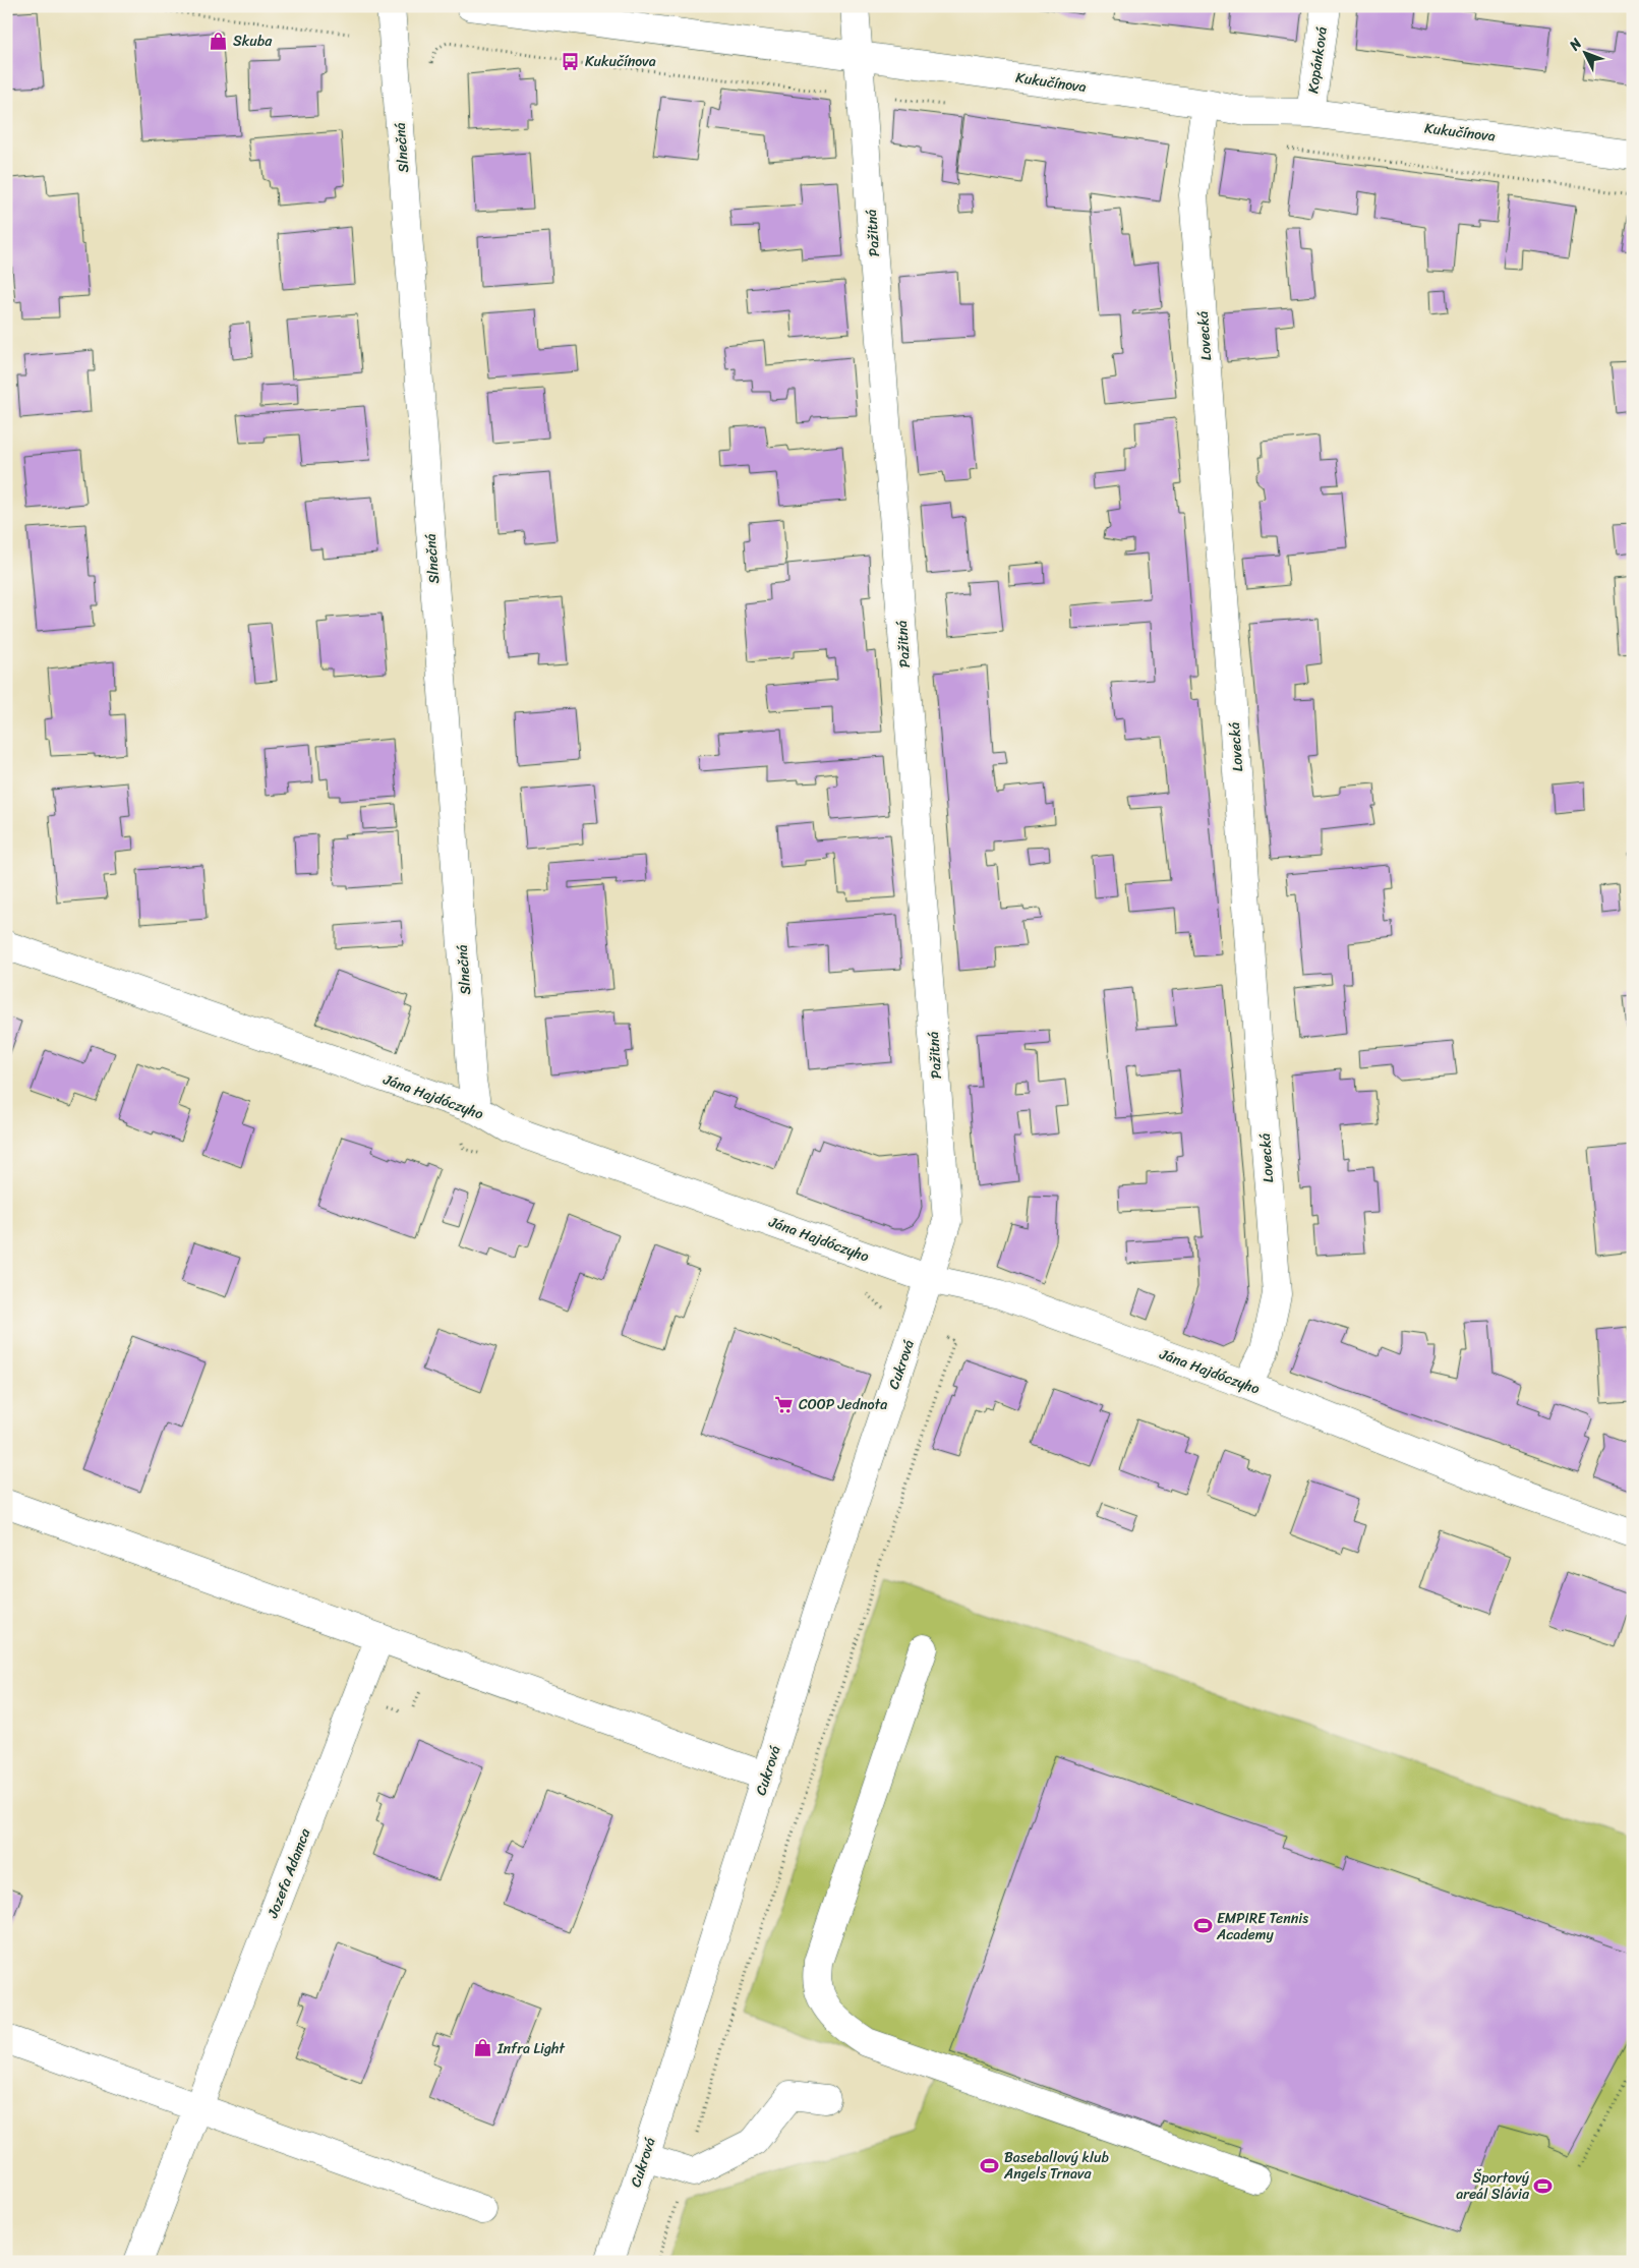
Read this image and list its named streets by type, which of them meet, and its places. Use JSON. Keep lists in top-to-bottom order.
{
  "streets": {
    "street": [
      "Kopánková",
      "Kukučínova",
      "Slnečná",
      "Pažitná",
      "Lovecká",
      "Jána Hajdóczyho",
      "Cukrová",
      "Jozefa Adamca"
    ]
  },
  "crossings": [
    ["Kopánková", "Kukučínova"],
    ["Kukučínova", "Pažitná"],
    ["Kukučínova", "Lovecká"],
    ["Slnečná", "Jána Hajdóczyho"],
    ["Pažitná", "Jána Hajdóczyho"],
    ["Pažitná", "Cukrová"],
    ["Lovecká", "Jána Hajdóczyho"],
    ["Jána Hajdóczyho", "Cukrová"]
  ],
  "places": {
    "shop": ["Skuba", "Infra Light"],
    "bus stop": ["Kukučínova"],
    "supermarket": ["COOP Jednota"],
    "sports": ["EMPIRE Tennis Academy", "Baseballový klub Angels Trnava", "Športový areál Slávia"]
  },
  "north": "top left"
}
